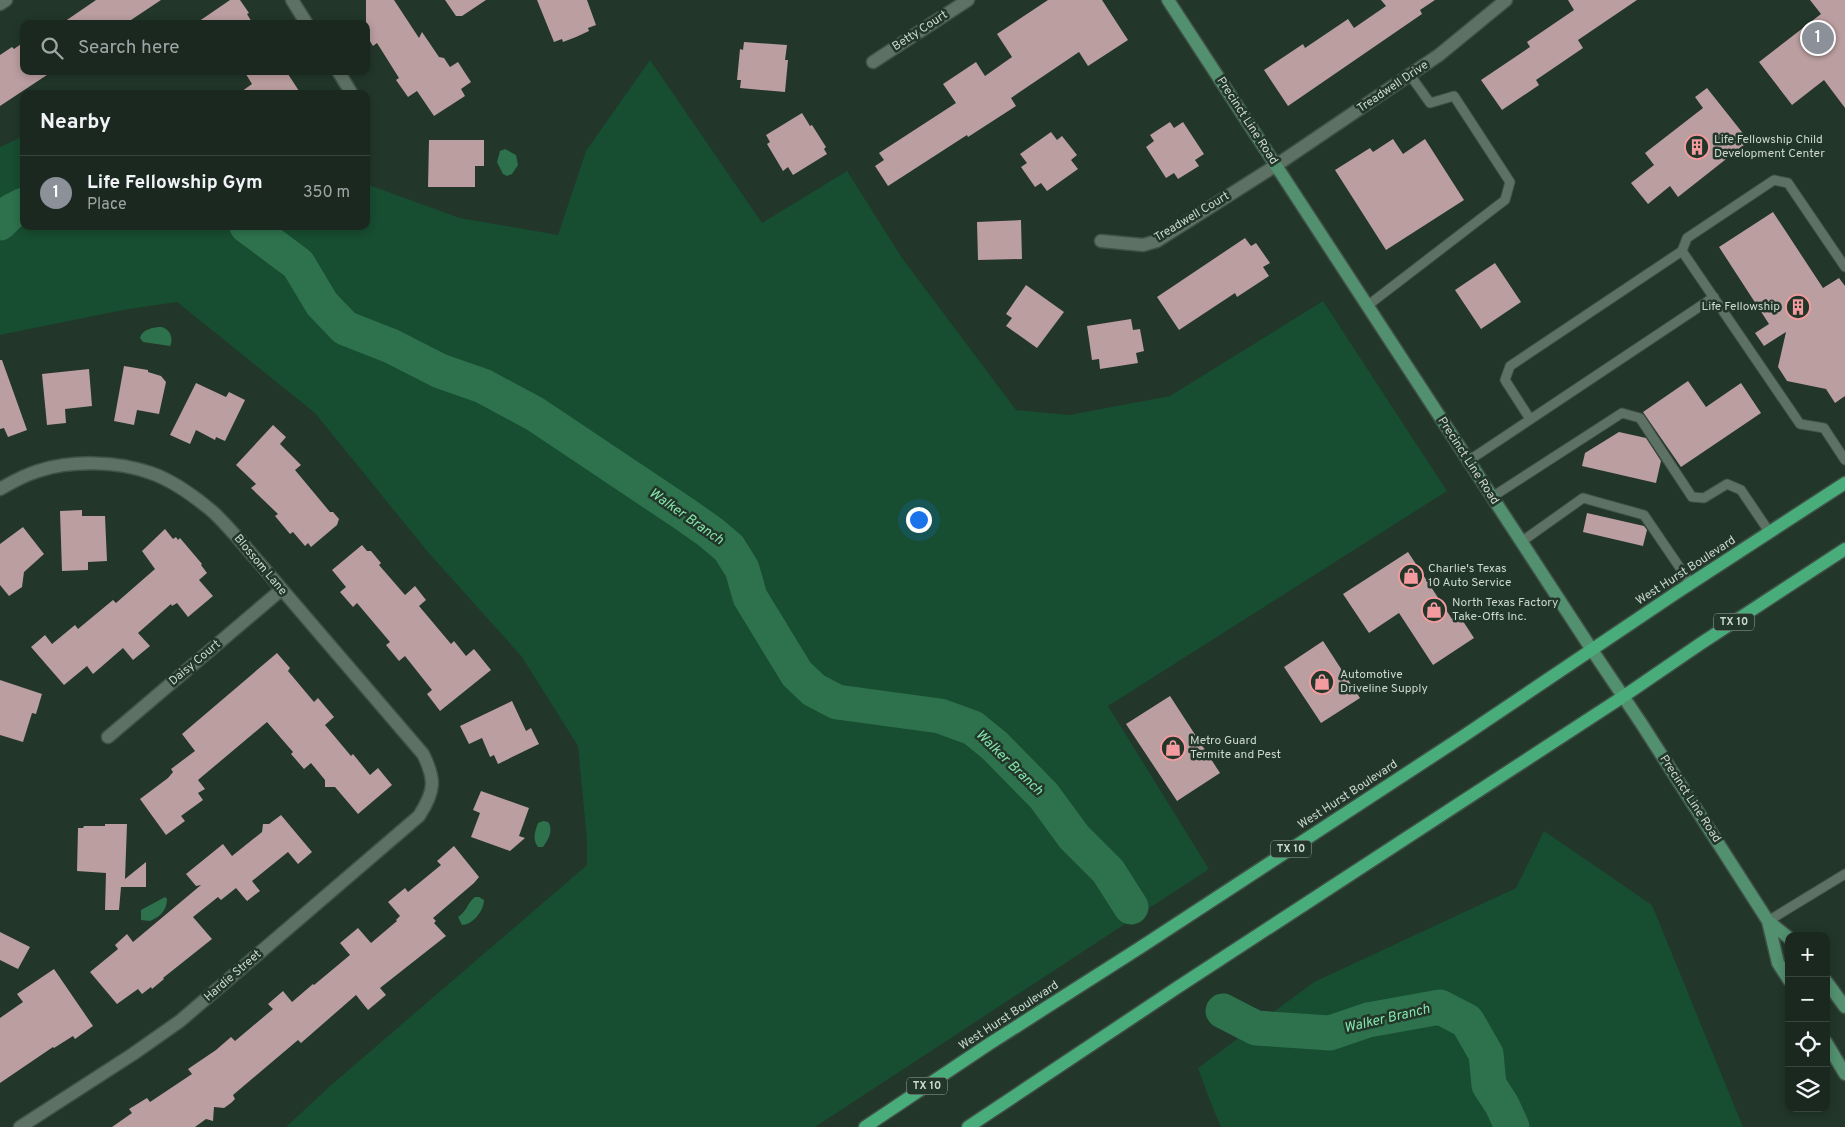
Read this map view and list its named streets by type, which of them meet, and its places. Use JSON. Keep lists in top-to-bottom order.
{
  "streets": {
    "main road": ["Precinct Line Road", "West Hurst Boulevard", "TX 10"],
    "street": [
      "Betty Court",
      "Treadwell Drive",
      "Treadwell Court",
      "Blossom Lane",
      "Daisy Court",
      "Hardie Street"
    ]
  },
  "crossings": [
    ["Treadwell Drive", "Precinct Line Road"],
    ["Treadwell Drive", "Treadwell Court"],
    ["Precinct Line Road", "Treadwell Court"],
    ["Precinct Line Road", "West Hurst Boulevard"],
    ["Precinct Line Road", "TX 10"],
    ["Blossom Lane", "Daisy Court"],
    ["Blossom Lane", "Hardie Street"]
  ],
  "water": ["Walker Branch"],
  "places": {
    "building": ["Life Fellowship Child Development Center", "Life Fellowship"],
    "shop": [
      "Charlie's Texas 10 Auto Service",
      "North Texas Factory Take-Offs Inc.",
      "Automotive Driveline Supply",
      "Metro Guard Termite and Pest"
    ]
  },
  "page": {
    "pins": "1",
    "search": "Search here",
    "heading": "Nearby",
    "list": [
      {
        "mark": "1",
        "name": "Life Fellowship Gym",
        "note": "Place",
        "value": "350 m"
      }
    ],
    "map_buttons": ["+", "−"]
  }
}
